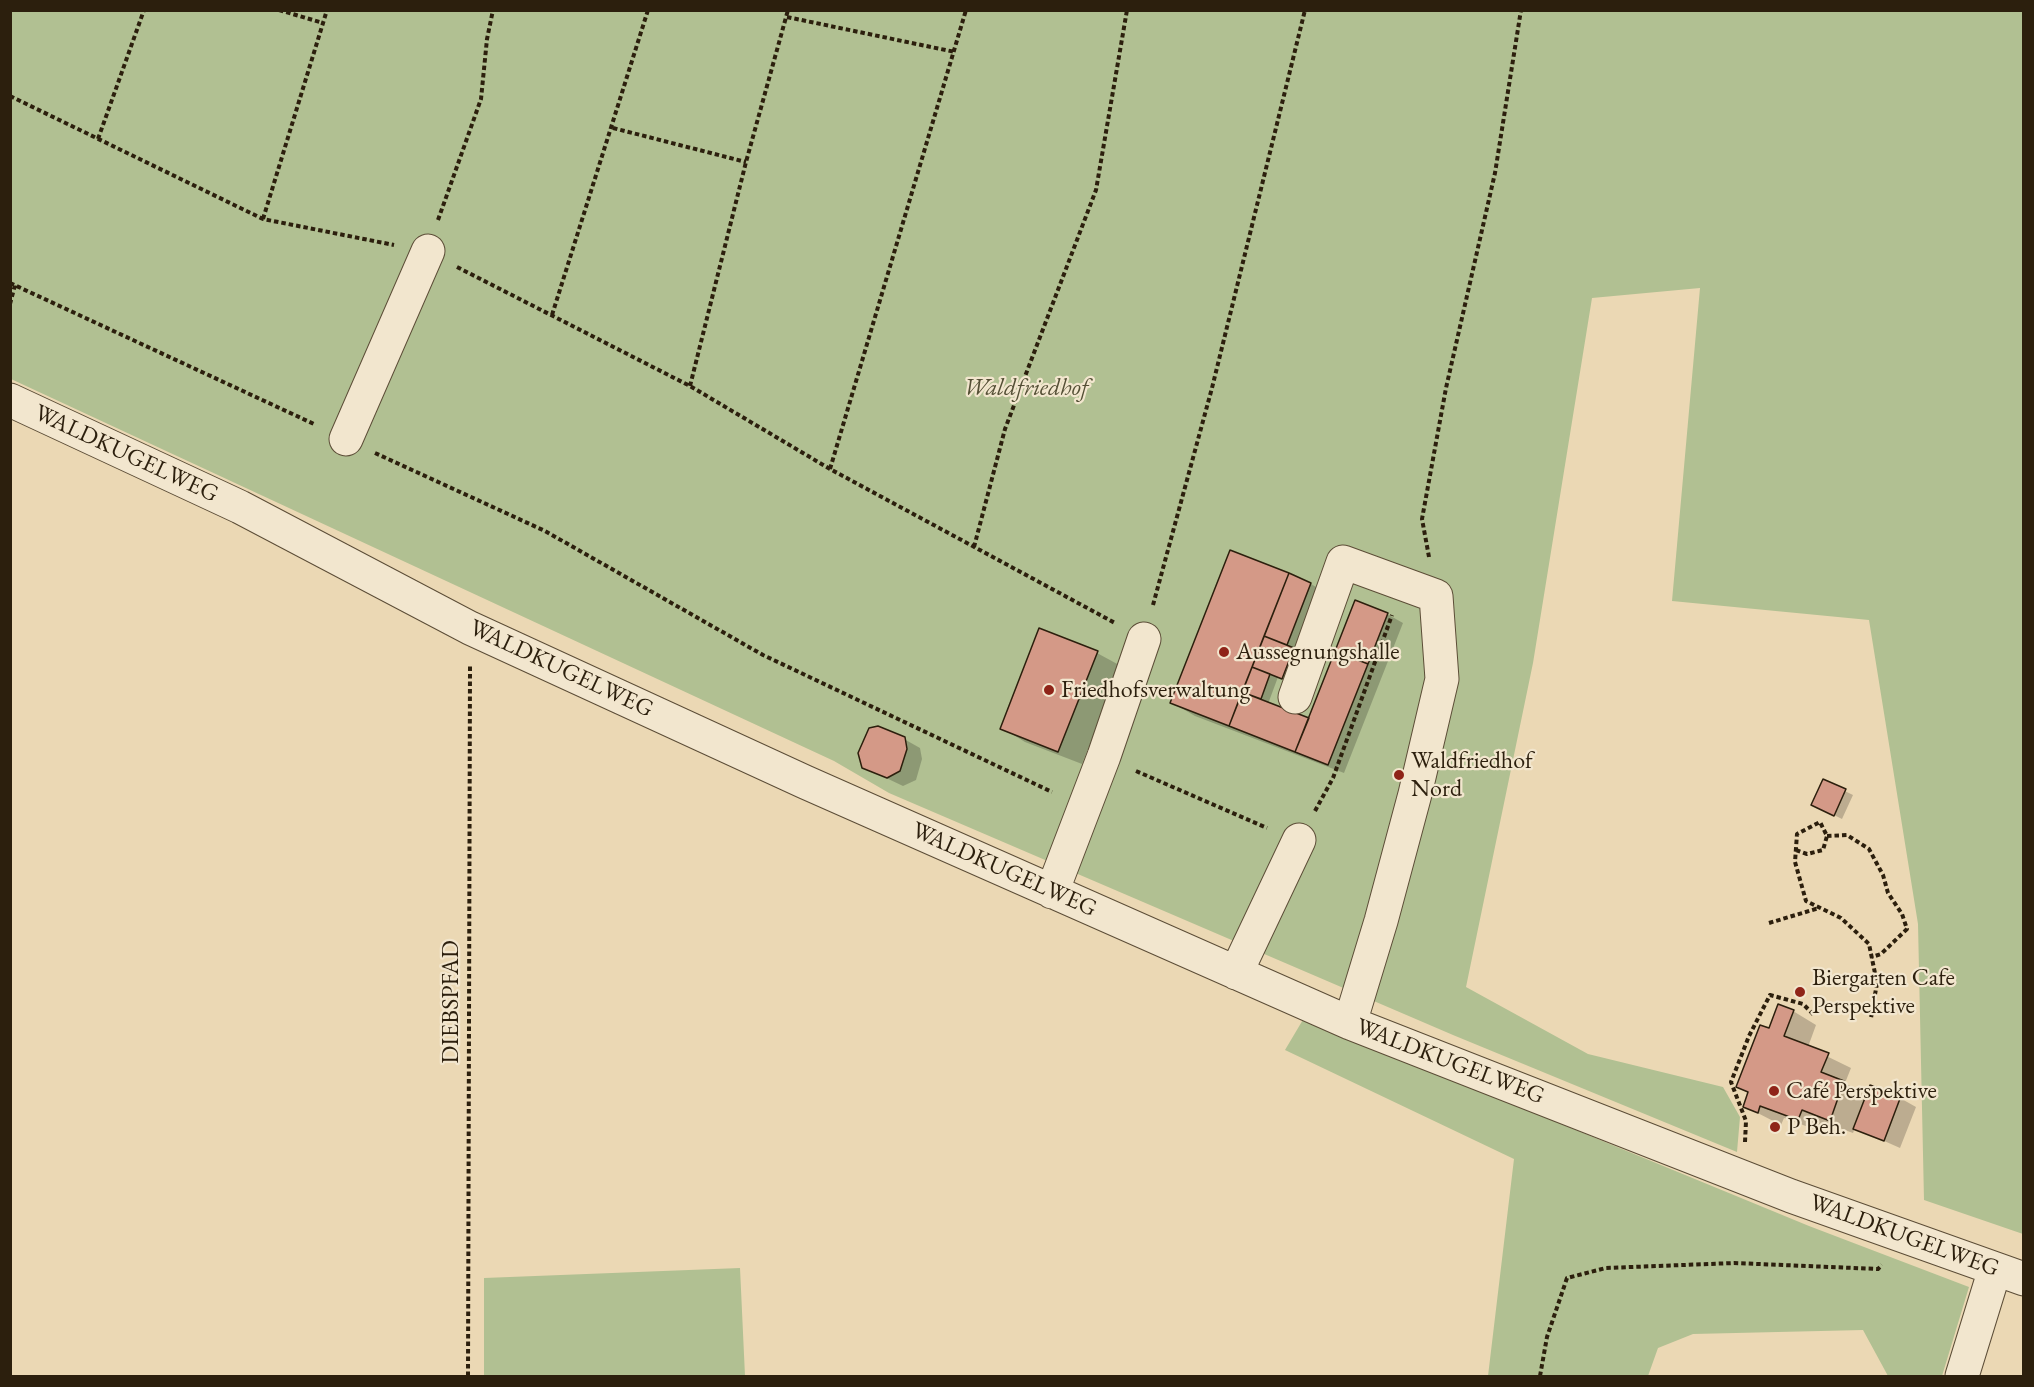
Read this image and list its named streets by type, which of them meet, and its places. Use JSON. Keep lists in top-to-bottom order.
{
  "streets": {
    "street": ["WALDKUGELWEG"],
    "path": ["DIEBSPFAD"]
  },
  "crossings": [
    ["WALDKUGELWEG", "DIEBSPFAD"]
  ],
  "parks": ["Waldfriedhof"],
  "places": [
    "Aussegnungshalle",
    "Friedhofsverwaltung",
    "Waldfriedhof Nord",
    "Biergarten Cafe Perspektive",
    "Café Perspektive",
    "P Beh."
  ]
}
